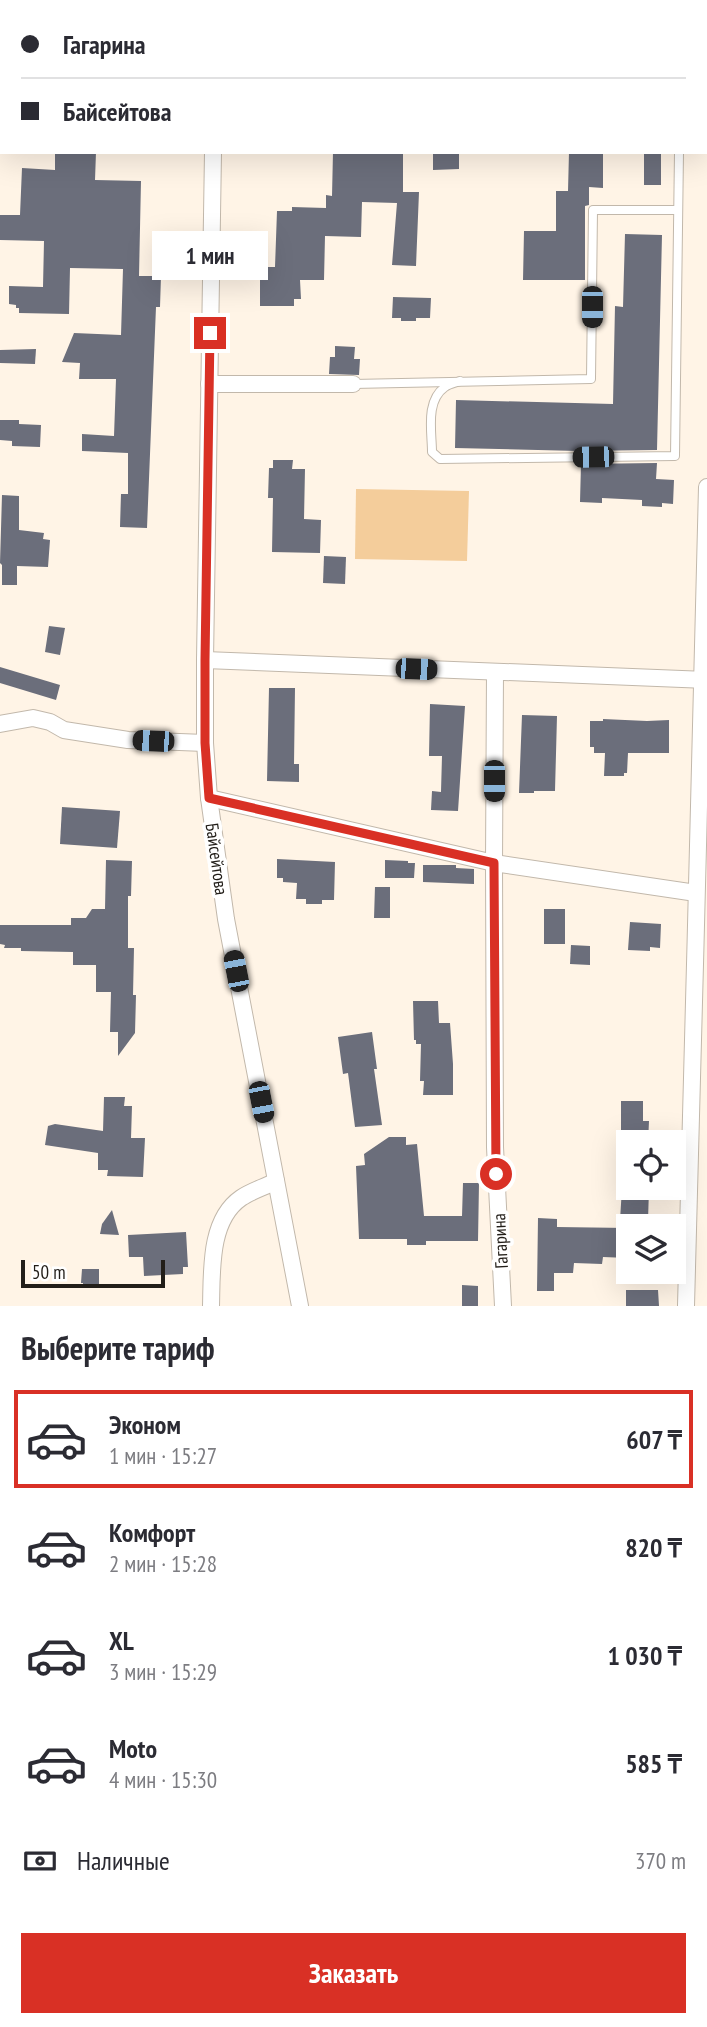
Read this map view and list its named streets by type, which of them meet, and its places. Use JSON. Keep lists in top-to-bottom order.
{
  "streets": {
    "street": ["Байсейтова", "Гагарина"]
  },
  "scale_bar": "50 m",
  "page": {
    "banner": ["Гагарина", "Байсейтова"],
    "bubble": "1 мин",
    "scale": "50 m",
    "heading": "Выберите тариф",
    "list": [
      {
        "name": "Эконом",
        "note": "1 мин · 15:27",
        "value": "607 ₸"
      },
      {
        "name": "Комфорт",
        "note": "2 мин · 15:28",
        "value": "820 ₸"
      },
      {
        "name": "XL",
        "note": "3 мин · 15:29",
        "value": "1 030 ₸"
      },
      {
        "name": "Moto",
        "note": "4 мин · 15:30",
        "value": "585 ₸"
      }
    ],
    "pay": ["Наличные", "370 m"],
    "buttons": "Заказать"
  }
}
